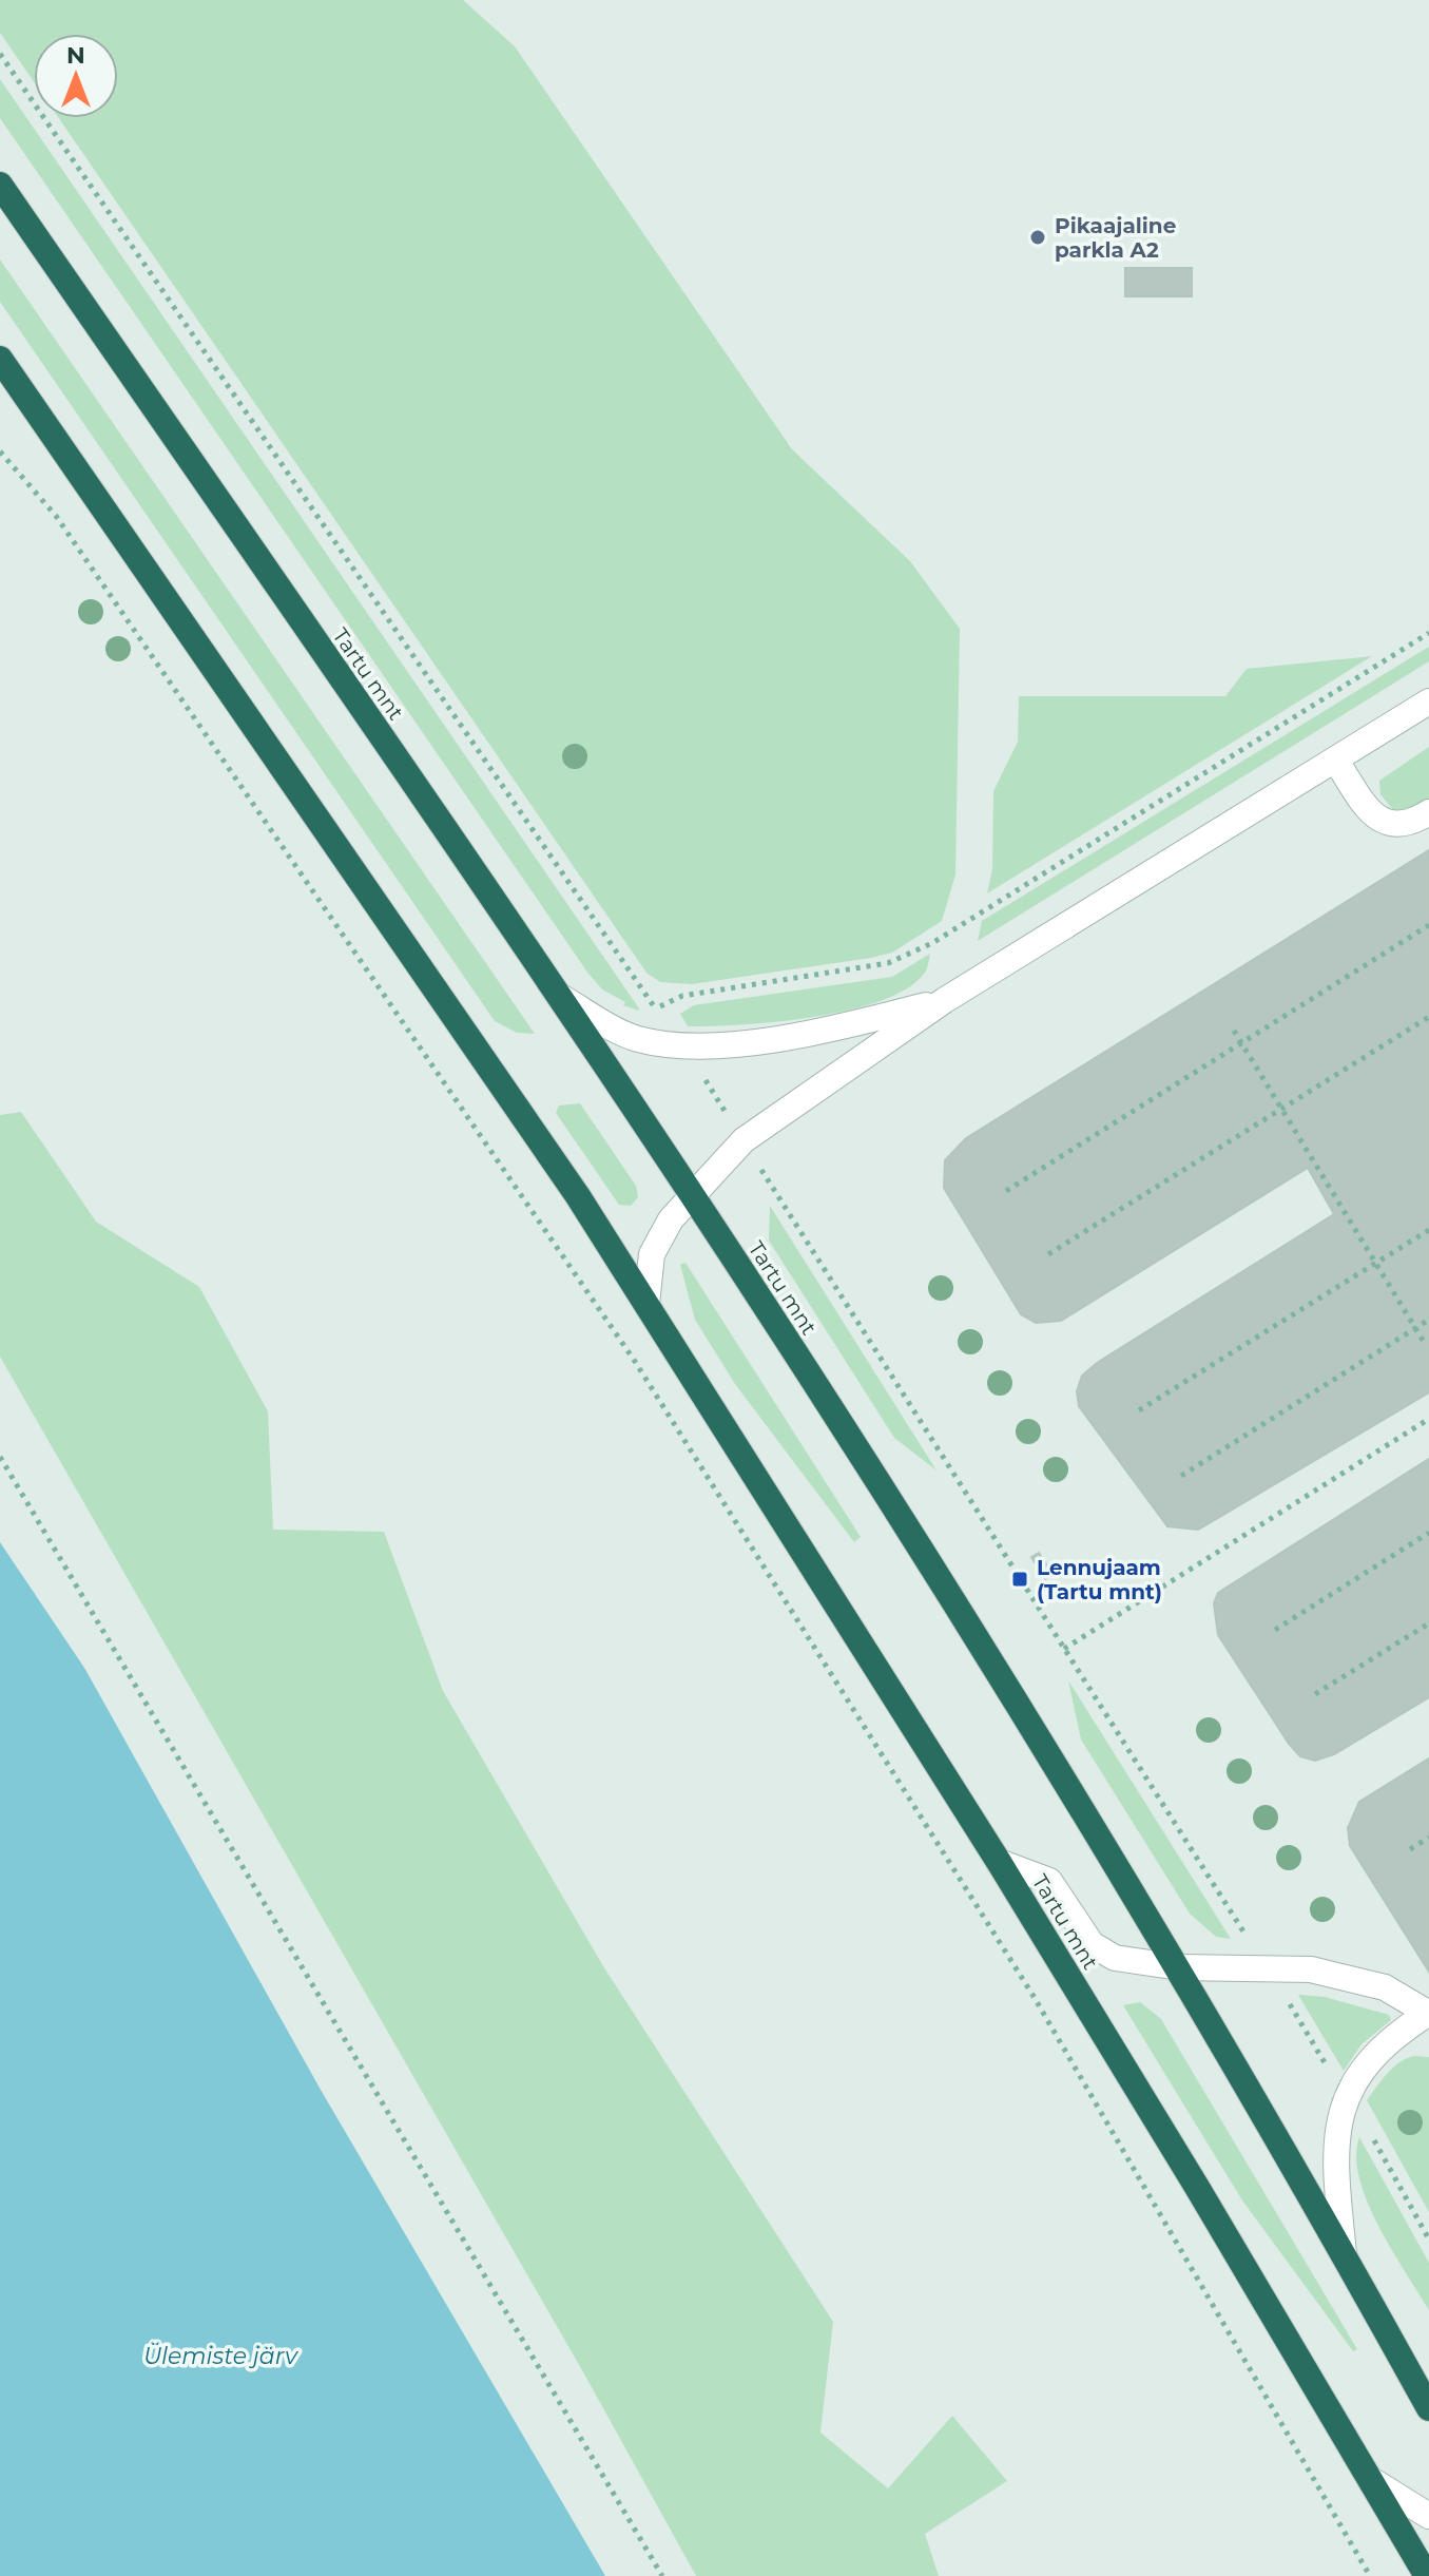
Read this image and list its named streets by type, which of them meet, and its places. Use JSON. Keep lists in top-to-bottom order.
{
  "streets": {
    "highway": ["Tartu mnt"]
  },
  "water": ["Ülemiste järv"],
  "places": {
    "other": ["Pikaajaline parkla A2"],
    "transit": ["Lennujaam (Tartu mnt)"]
  },
  "north": "top"
}
